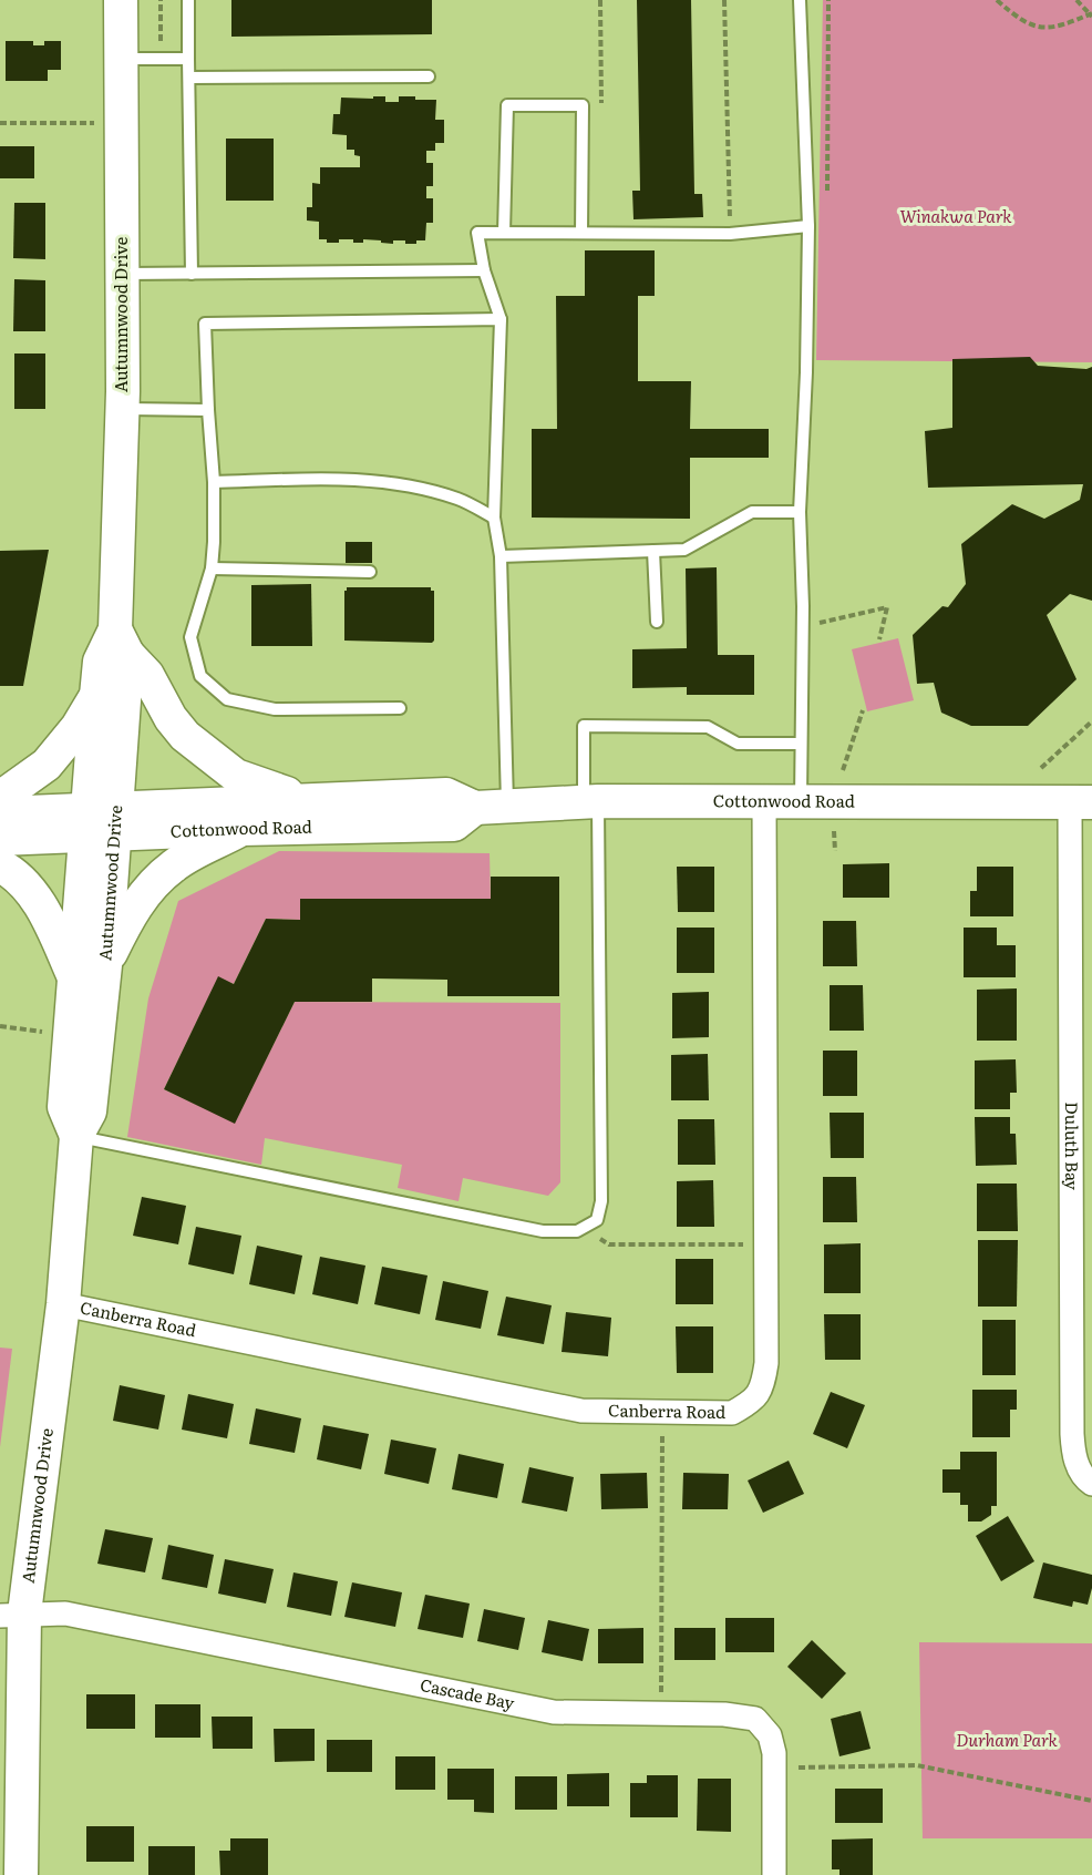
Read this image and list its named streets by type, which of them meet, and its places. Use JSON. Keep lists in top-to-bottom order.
{
  "streets": {
    "street": [
      "Autumnwood Drive",
      "Cottonwood Road",
      "Duluth Bay",
      "Canberra Road",
      "Cascade Bay"
    ]
  },
  "crossings": [
    ["Autumnwood Drive", "Cottonwood Road"],
    ["Autumnwood Drive", "Canberra Road"],
    ["Autumnwood Drive", "Cascade Bay"],
    ["Cottonwood Road", "Duluth Bay"],
    ["Cottonwood Road", "Canberra Road"]
  ],
  "parks": ["Winakwa Park", "Durham Park"]
}
